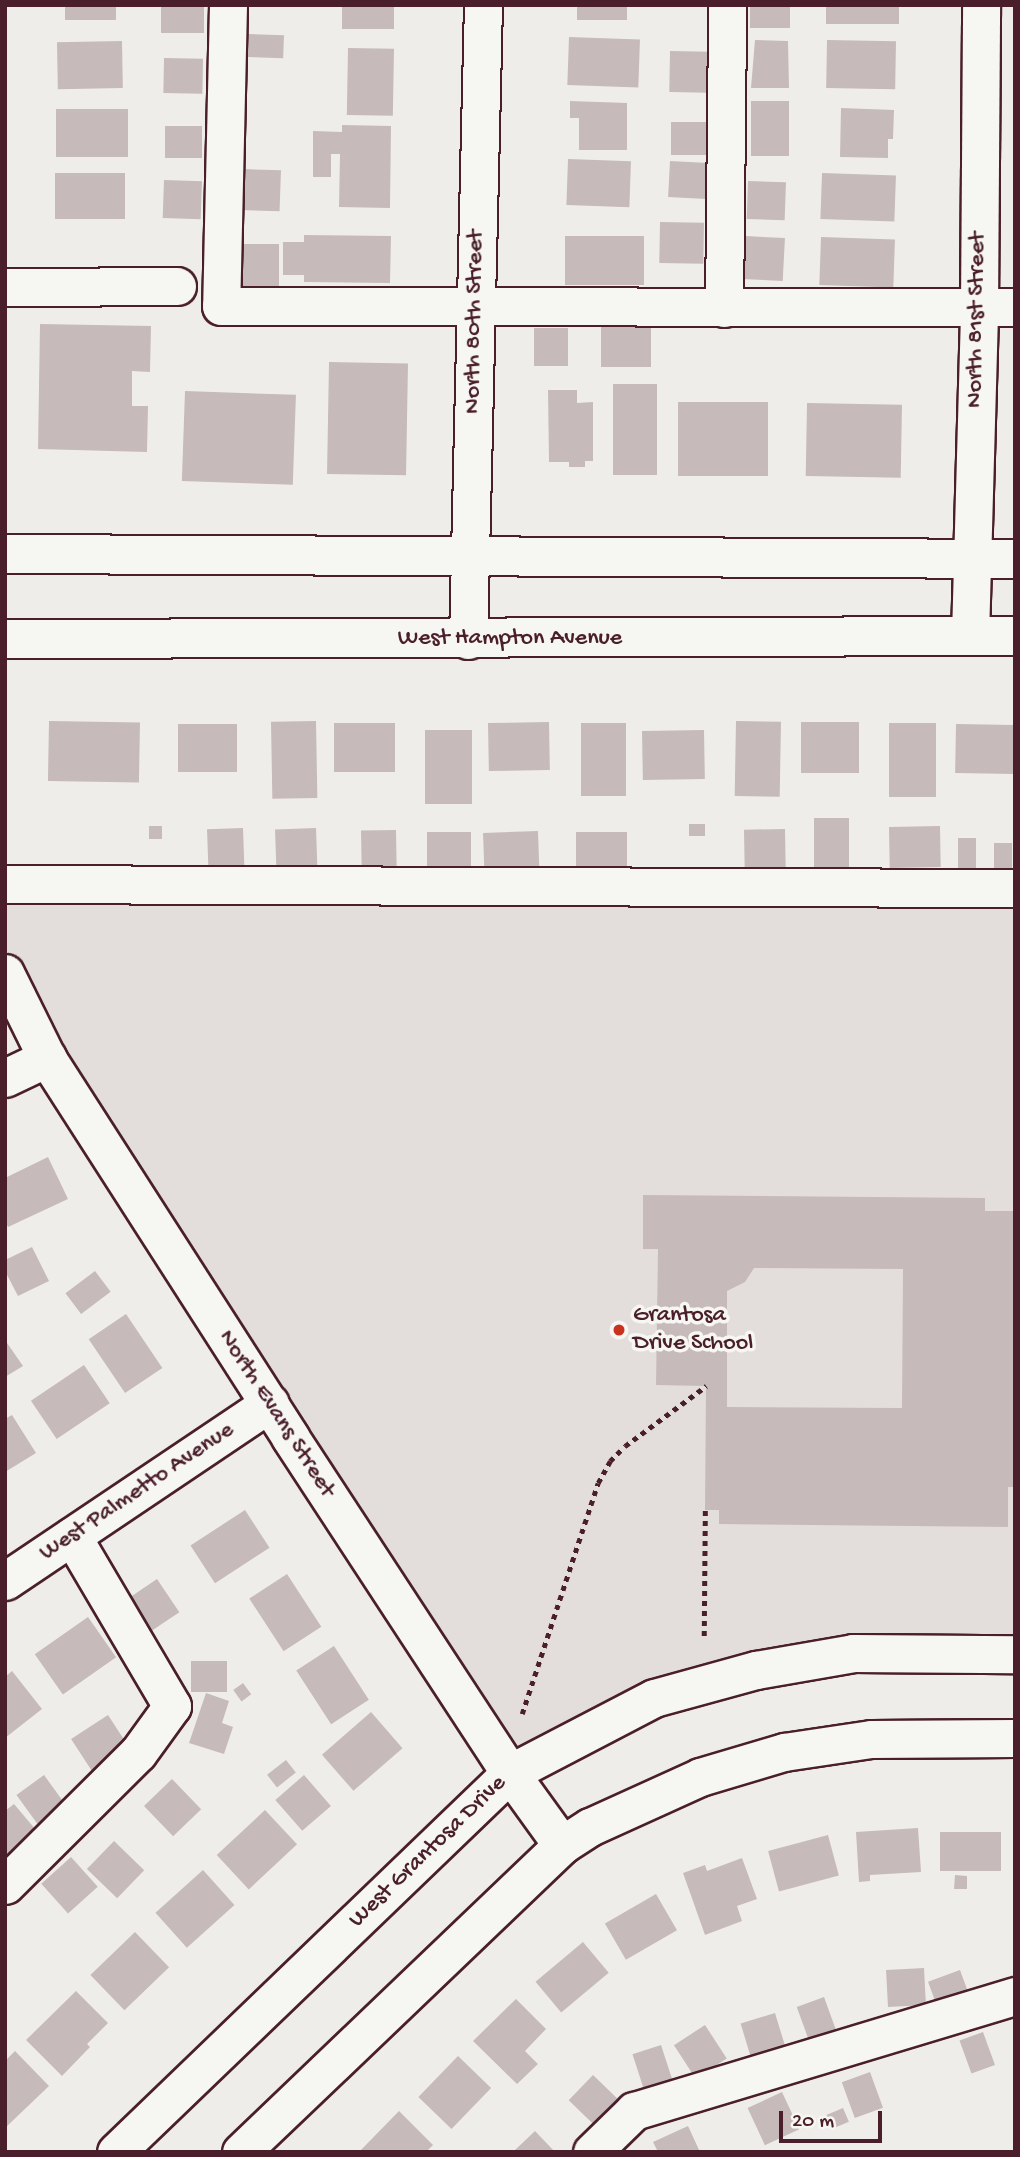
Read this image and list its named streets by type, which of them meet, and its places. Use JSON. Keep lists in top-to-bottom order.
{
  "streets": {
    "main road": ["West Hampton Avenue"],
    "street": [
      "North 81st Street",
      "North 80th Street",
      "North Evans Street",
      "West Palmetto Avenue",
      "West Grantosa Drive"
    ]
  },
  "crossings": [
    ["North 81st Street", "West Hampton Avenue"],
    ["North 80th Street", "West Hampton Avenue"],
    ["North Evans Street", "West Palmetto Avenue"],
    ["North Evans Street", "West Grantosa Drive"]
  ],
  "places": ["Grantosa Drive School"],
  "scale_bar": "20 m"
}
